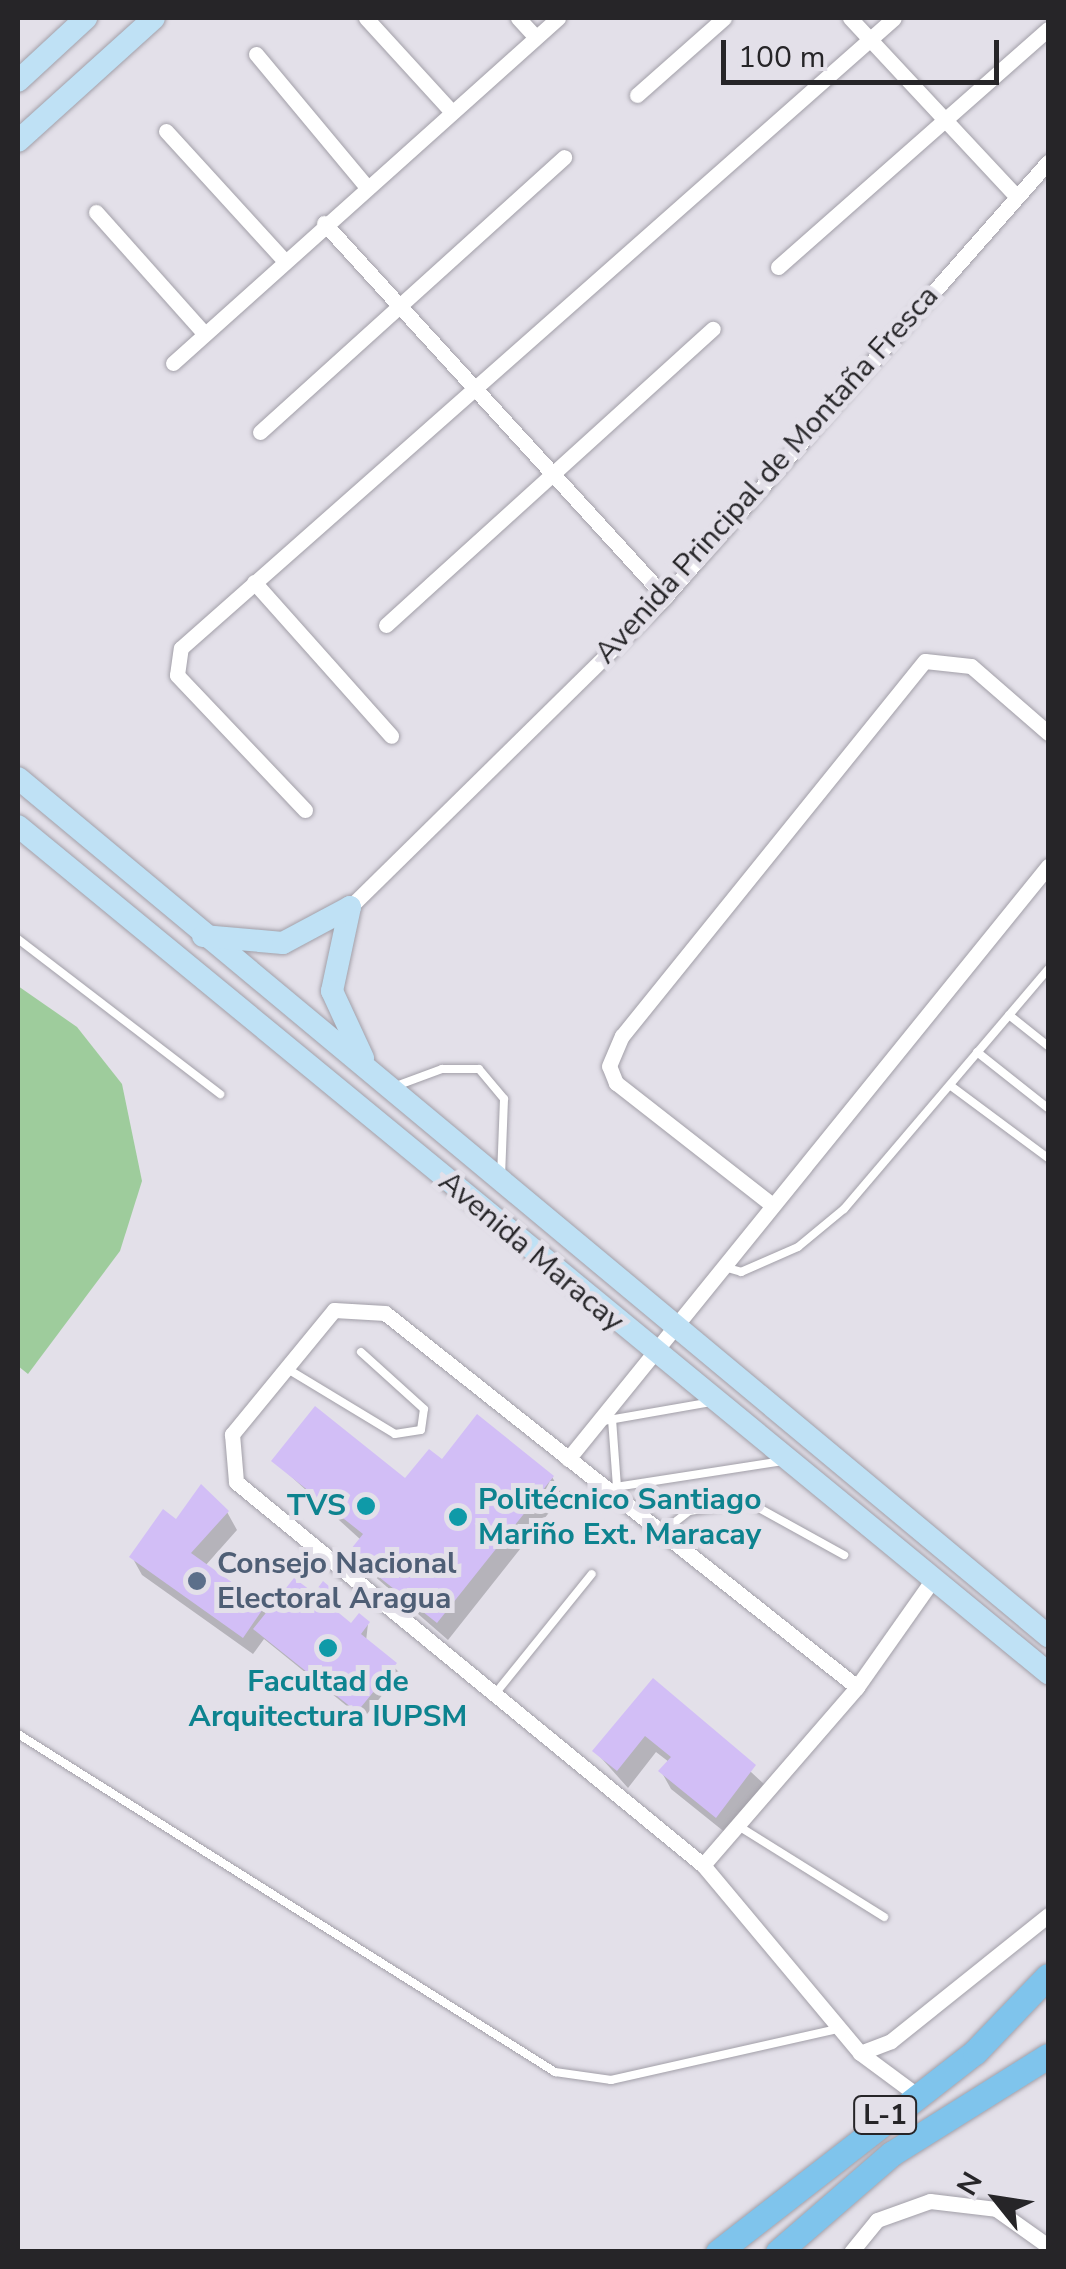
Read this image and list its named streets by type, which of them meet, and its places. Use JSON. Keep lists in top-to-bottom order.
{
  "streets": {
    "main road": ["L-1"],
    "street": ["Avenida Principal de Montaña Fresca", "Avenida Maracay"]
  },
  "places": [
    "TVS",
    "Politécnico Santiago Mariño Ext. Maracay",
    "Consejo Nacional Electoral Aragua",
    "Facultad de Arquitectura IUPSM"
  ],
  "scale_bar": "100 m",
  "north": "top left"
}
